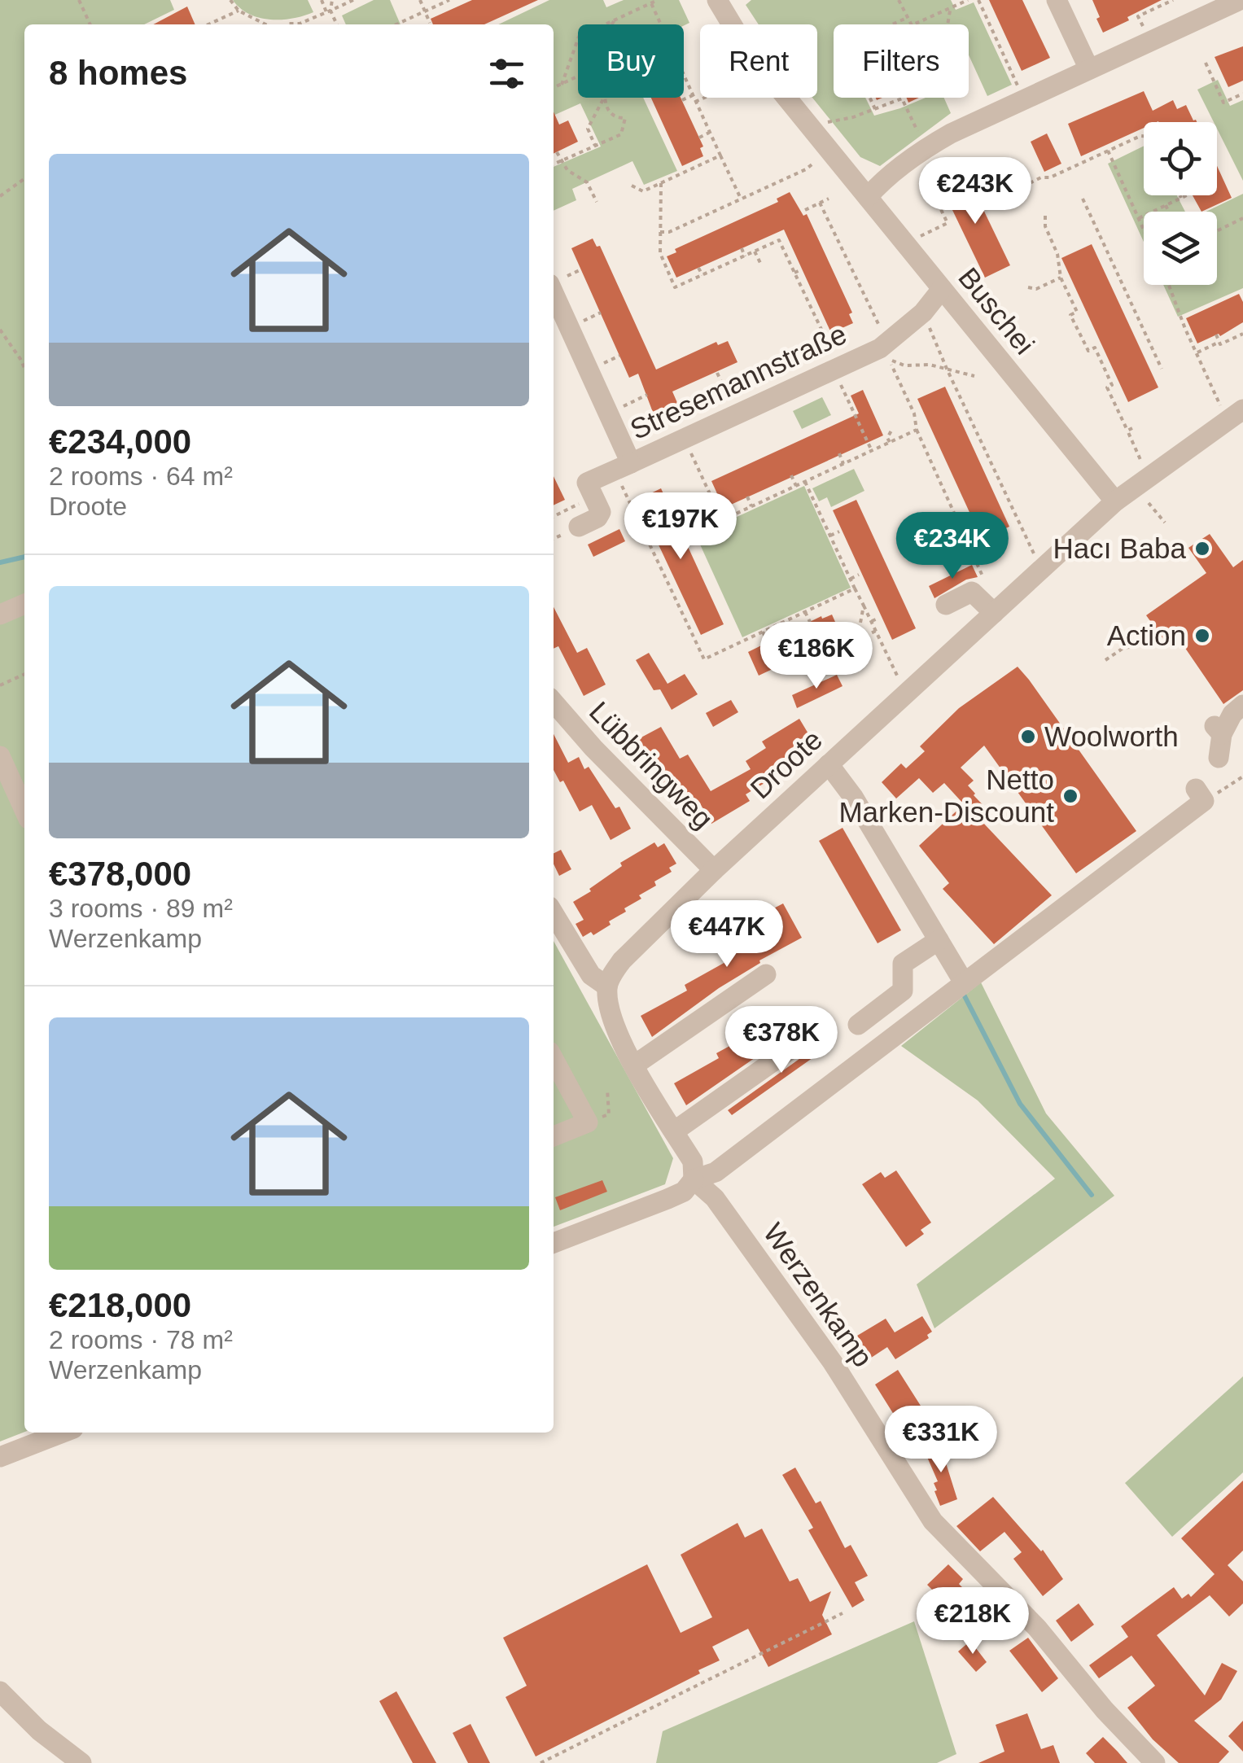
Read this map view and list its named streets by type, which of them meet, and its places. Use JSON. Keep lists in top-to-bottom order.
{
  "streets": {
    "street": [
      "Buschei",
      "Stresemannstraße",
      "Droote",
      "Lübbringweg",
      "Werzenkamp"
    ]
  },
  "crossings": [
    ["Buschei", "Stresemannstraße"],
    ["Buschei", "Droote"],
    ["Droote", "Lübbringweg"],
    ["Droote", "Werzenkamp"]
  ],
  "places": [
    "Hacı Baba",
    "Action",
    "Woolworth",
    "Netto Marken-Discount"
  ],
  "page": {
    "chip": ["Buy", "Rent", "Filters"],
    "heading": "8 homes",
    "list": [
      {
        "name": "€234,000",
        "note": "2 rooms · 64 m² · Droote"
      },
      {
        "name": "€378,000",
        "note": "3 rooms · 89 m² · Werzenkamp"
      },
      {
        "name": "€218,000",
        "note": "2 rooms · 78 m² · Werzenkamp"
      }
    ],
    "price": [
      "€243K",
      "€197K",
      "€234K",
      "€186K",
      "€447K",
      "€378K",
      "€331K",
      "€218K"
    ]
  }
}
